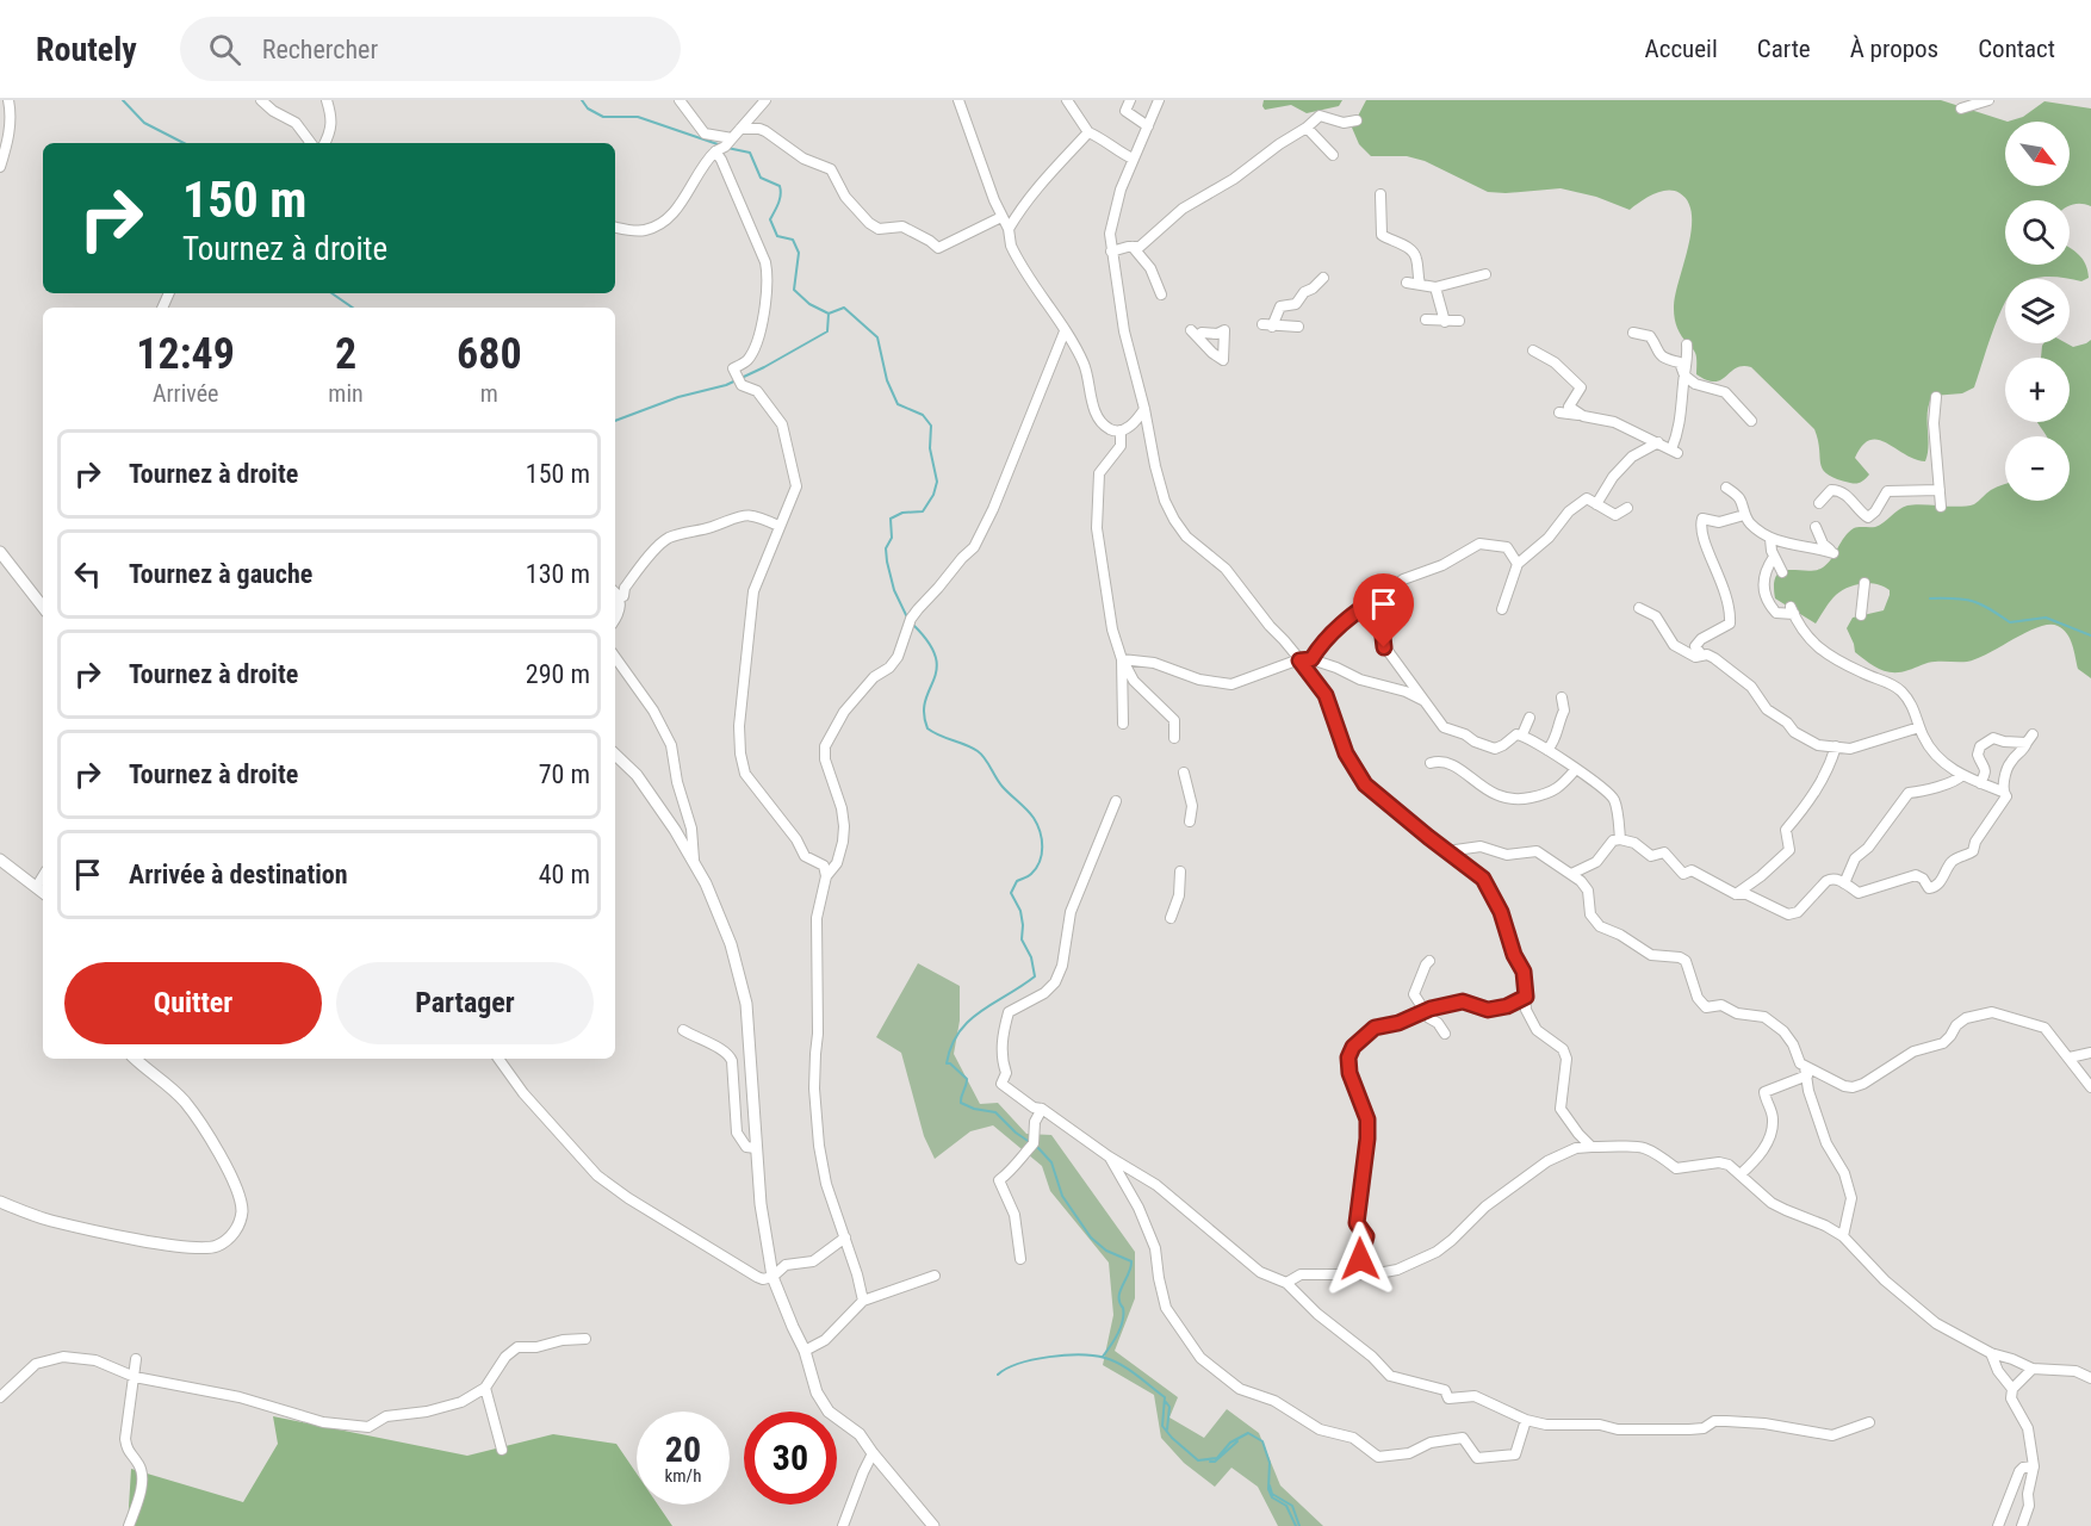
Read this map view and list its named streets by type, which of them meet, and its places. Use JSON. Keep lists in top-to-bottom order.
{
  "north": "bottom right",
  "page": {
    "header": "Routely",
    "search": "Rechercher",
    "nav": [
      "Accueil",
      "Carte",
      "À propos",
      "Contact"
    ],
    "map_buttons": ["+", "−"],
    "turn": ["150 m", "Tournez à droite"],
    "eta": [
      "12:49",
      "Arrivée",
      "2",
      "min",
      "680",
      "m"
    ],
    "list": [
      {
        "name": "Tournez à droite",
        "value": "150 m"
      },
      {
        "name": "Tournez à gauche",
        "value": "130 m"
      },
      {
        "name": "Tournez à droite",
        "value": "290 m"
      },
      {
        "name": "Tournez à droite",
        "value": "70 m"
      },
      {
        "name": "Arrivée à destination",
        "value": "40 m"
      }
    ],
    "buttons": ["Quitter", "Partager"],
    "speed": "20 km/h",
    "limit": "30"
  }
}
